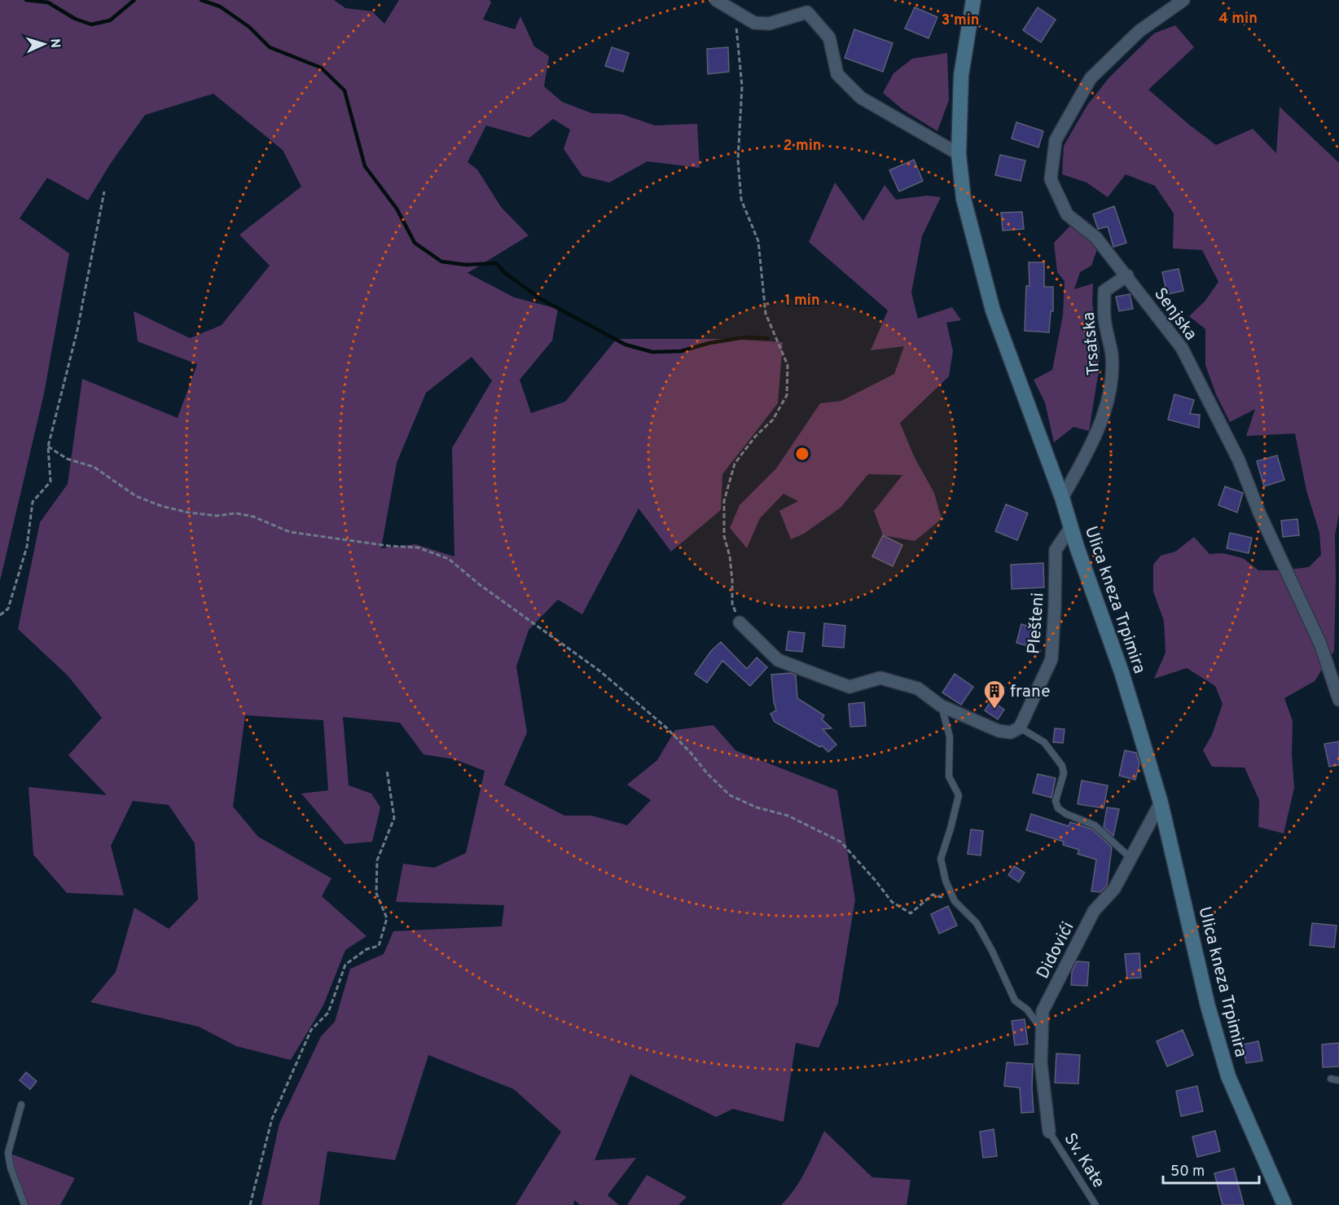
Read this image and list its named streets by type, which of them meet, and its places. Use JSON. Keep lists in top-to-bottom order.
{
  "streets": {
    "main road": ["Ulica kneza Trpimira"],
    "street": [
      "Senjska",
      "Trsatska",
      "Plešteni",
      "Didovići"
    ],
    "lane": ["Sv. Kate"]
  },
  "crossings": [
    ["Senjska", "Trsatska"],
    ["Trsatska", "Ulica kneza Trpimira"],
    ["Ulica kneza Trpimira", "Plešteni"],
    ["Ulica kneza Trpimira", "Didovići"],
    ["Didovići", "Sv. Kate"]
  ],
  "places": {
    "building": ["frane"]
  },
  "scale_bar": "50 m",
  "north": "right",
  "rings": [
    "4 min",
    "3 min",
    "2 min",
    "1 min"
  ]
}
